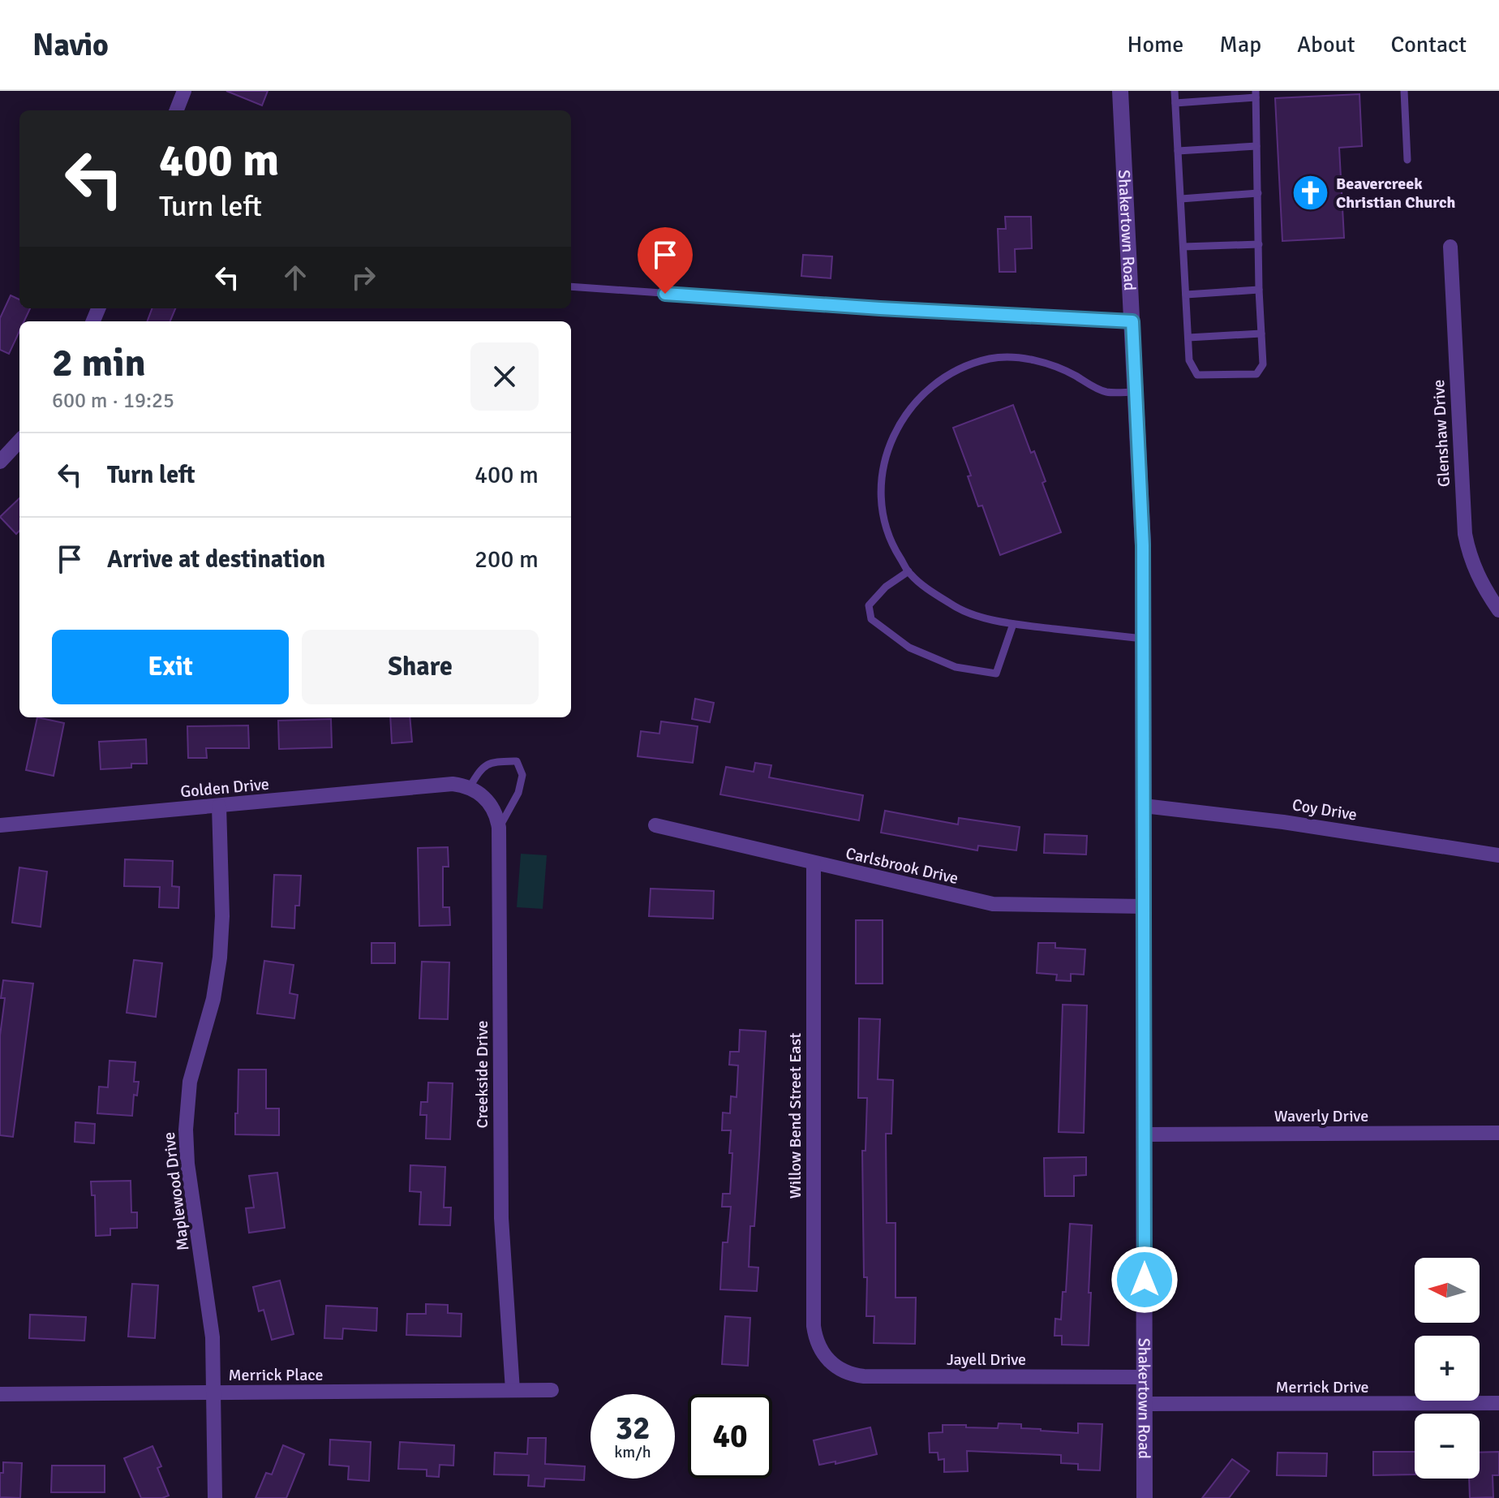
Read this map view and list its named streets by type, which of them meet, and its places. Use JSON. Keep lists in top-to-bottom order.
{
  "streets": {
    "street": [
      "Shakertown Road",
      "Glenshaw Drive",
      "Golden Drive",
      "Coy Drive",
      "Carlsbrook Drive",
      "Creekside Drive",
      "Willow Bend Street East",
      "Waverly Drive",
      "Maplewood Drive",
      "Jayell Drive",
      "Merrick Place",
      "Merrick Drive"
    ]
  },
  "crossings": [
    ["Shakertown Road", "Coy Drive"],
    ["Shakertown Road", "Carlsbrook Drive"],
    ["Shakertown Road", "Waverly Drive"],
    ["Shakertown Road", "Jayell Drive"],
    ["Shakertown Road", "Merrick Drive"],
    ["Golden Drive", "Creekside Drive"],
    ["Golden Drive", "Maplewood Drive"],
    ["Carlsbrook Drive", "Willow Bend Street East"],
    ["Creekside Drive", "Merrick Place"],
    ["Willow Bend Street East", "Jayell Drive"],
    ["Maplewood Drive", "Merrick Place"]
  ],
  "places": {
    "church": ["Beavercreek Christian Church"]
  },
  "north": "left",
  "page": {
    "header": "Navio",
    "nav": [
      "Home",
      "Map",
      "About",
      "Contact"
    ],
    "turn": ["400 m", "Turn left"],
    "heading": ["2 min", "600 m · 19:25"],
    "list": [
      {
        "name": "Turn left",
        "value": "400 m"
      },
      {
        "name": "Arrive at destination",
        "value": "200 m"
      }
    ],
    "buttons": ["Exit", "Share"],
    "map_buttons": ["+", "−"],
    "speed": "32 km/h",
    "limit": "40"
  }
}
